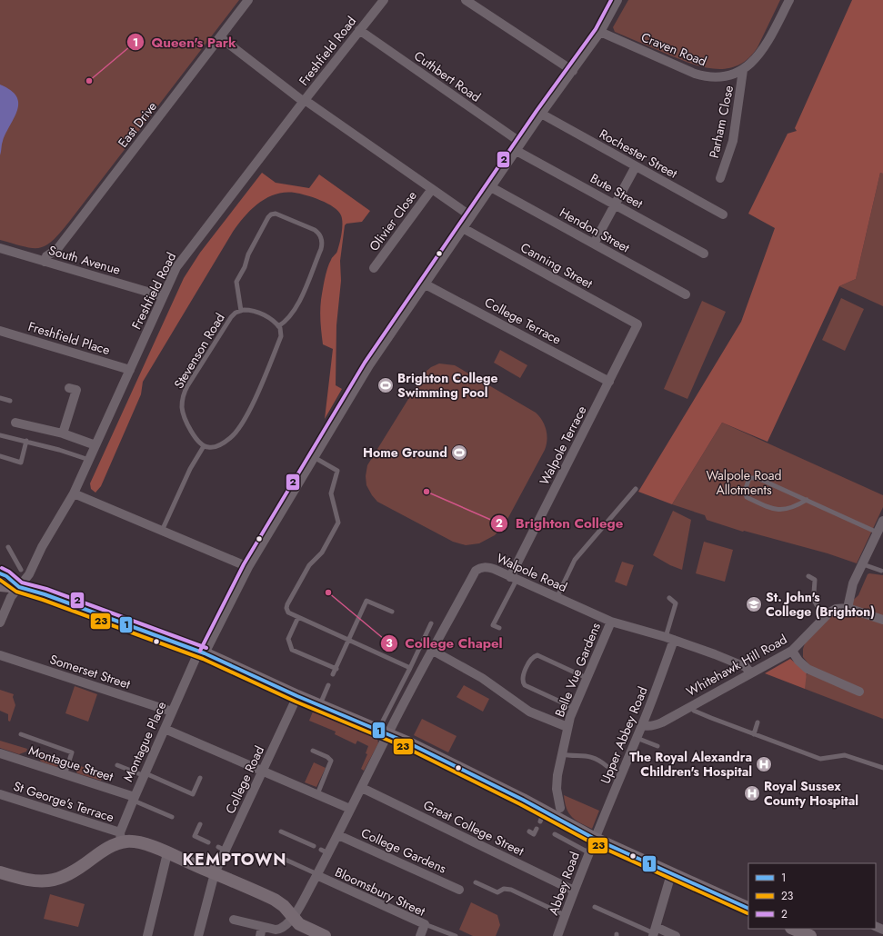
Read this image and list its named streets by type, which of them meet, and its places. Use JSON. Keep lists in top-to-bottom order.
{
  "streets": {
    "street": [
      "Craven Road",
      "Freshfield Road",
      "Cuthbert Road",
      "Parham Close",
      "East Drive",
      "Rochester Street",
      "Bute Street",
      "Olivier Close",
      "Hendon Street",
      "South Avenue",
      "Canning Street",
      "College Terrace",
      "Freshfield Place",
      "Walpole Terrace",
      "Walpole Road",
      "Whitehawk Hill Road",
      "Belle Vue Gardens",
      "Somerset Street",
      "Upper Abbey Road",
      "Montague Place",
      "Montague Street",
      "College Road",
      "St George's Terrace",
      "Great College Street",
      "College Gardens",
      "Abbey Road",
      "Bloomsbury Street"
    ],
    "lane": ["Stevenson Road"]
  },
  "crossings": [
    ["Craven Road", "Parham Close"],
    ["Craven Road", "Montague Place"],
    ["Freshfield Road", "Cuthbert Road"],
    ["Freshfield Road", "South Avenue"],
    ["Freshfield Road", "Freshfield Place"],
    ["Cuthbert Road", "Bute Street"],
    ["Cuthbert Road", "Montague Place"],
    ["East Drive", "South Avenue"],
    ["Rochester Street", "Montague Place"],
    ["Bute Street", "Montague Place"],
    ["Hendon Street", "Montague Place"],
    ["Canning Street", "Walpole Terrace"],
    ["Canning Street", "Montague Place"],
    ["College Terrace", "Walpole Terrace"],
    ["College Terrace", "Montague Place"],
    ["Walpole Terrace", "Walpole Road"],
    ["Walpole Road", "Whitehawk Hill Road"],
    ["Walpole Road", "Belle Vue Gardens"],
    ["Walpole Road", "Upper Abbey Road"],
    ["Walpole Road", "Great College Street"],
    ["Walpole Road", "College Gardens"],
    ["Walpole Road", "Bloomsbury Street"],
    ["Whitehawk Hill Road", "Upper Abbey Road"],
    ["Somerset Street", "Montague Place"],
    ["Upper Abbey Road", "Abbey Road"],
    ["Montague Place", "Montague Street"],
    ["Montague Place", "St George's Terrace"],
    ["Great College Street", "Abbey Road"]
  ],
  "districts": ["KEMPTOWN"],
  "parks": ["Walpole Road Allotments"],
  "places": {
    "other": ["Queen's Park", "Brighton College", "College Chapel"],
    "sports": ["Brighton College Swimming Pool", "Home Ground"],
    "school or university": ["St. John's College (Brighton)"],
    "hospital": ["The Royal Alexandra Children's Hospital", "Royal Sussex County Hospital"]
  },
  "lines": ["transit line 2", "transit line 1", "transit line 23"],
  "legend": ["1", "23", "2"]
}
